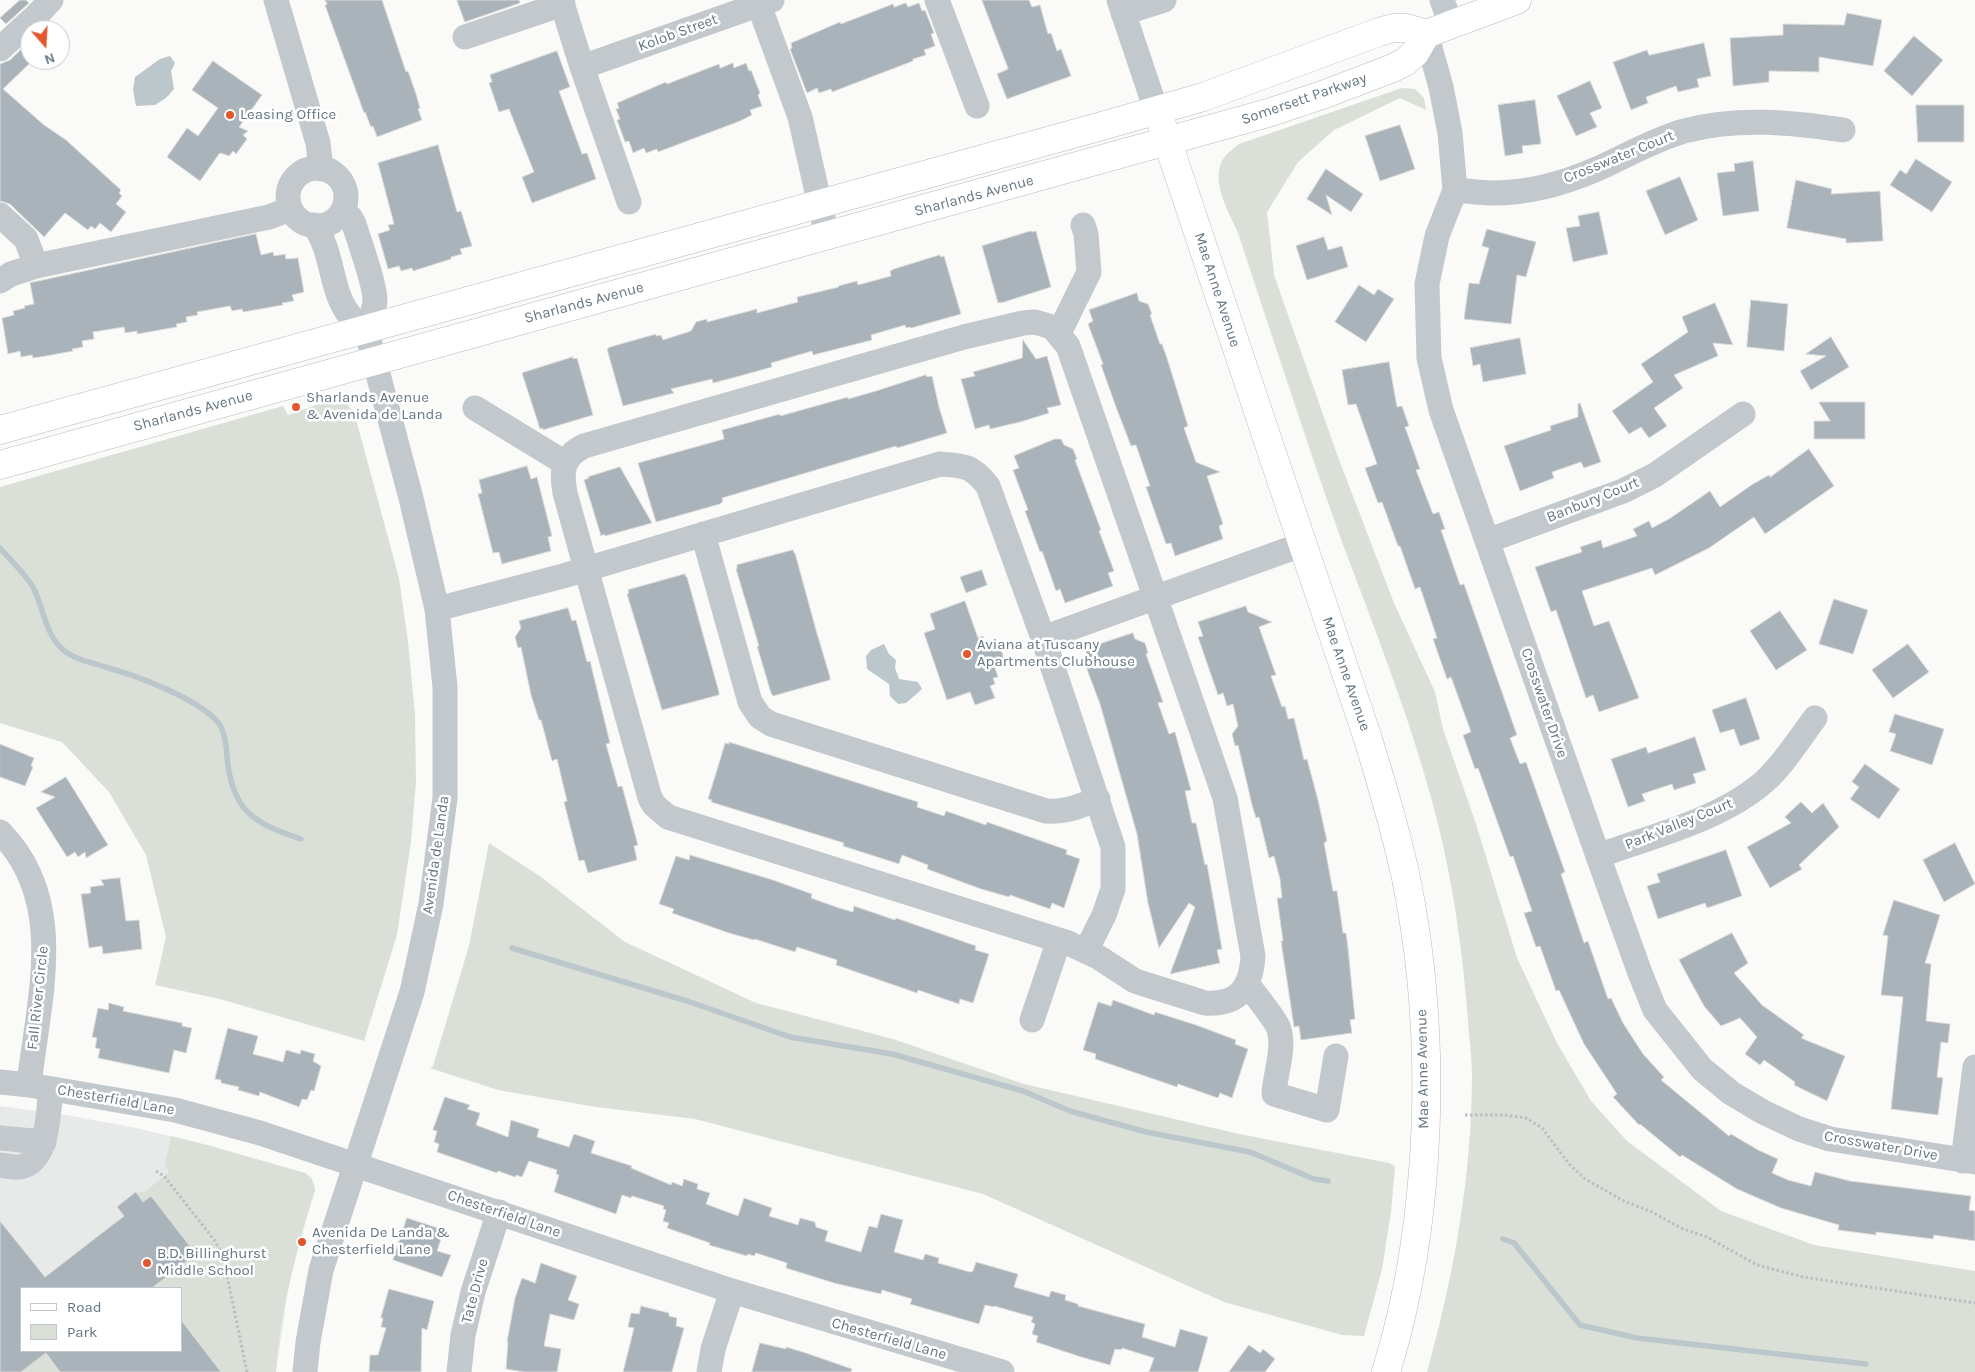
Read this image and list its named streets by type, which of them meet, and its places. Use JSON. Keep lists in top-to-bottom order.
{
  "streets": {
    "main road": ["Somersett Parkway", "Sharlands Avenue", "Mae Anne Avenue"],
    "street": [
      "Kolob Street",
      "Crosswater Court",
      "Banbury Court",
      "Crosswater Drive",
      "Park Valley Court",
      "Avenida de Landa",
      "Fall River Circle",
      "Chesterfield Lane",
      "Tate Drive"
    ]
  },
  "crossings": [
    ["Somersett Parkway", "Sharlands Avenue"],
    ["Somersett Parkway", "Mae Anne Avenue"],
    ["Somersett Parkway", "Crosswater Drive"],
    ["Crosswater Court", "Crosswater Drive"],
    ["Sharlands Avenue", "Mae Anne Avenue"],
    ["Sharlands Avenue", "Avenida de Landa"],
    ["Banbury Court", "Crosswater Drive"],
    ["Crosswater Drive", "Park Valley Court"],
    ["Avenida de Landa", "Chesterfield Lane"],
    ["Fall River Circle", "Chesterfield Lane"],
    ["Chesterfield Lane", "Tate Drive"]
  ],
  "places": [
    "Leasing Office",
    "Sharlands Avenue & Avenida de Landa",
    "Aviana at Tuscany Apartments Clubhouse",
    "Avenida De Landa & Chesterfield Lane",
    "B.D. Billinghurst Middle School"
  ],
  "legend": ["Road", "Park"],
  "north": "bottom"
}
